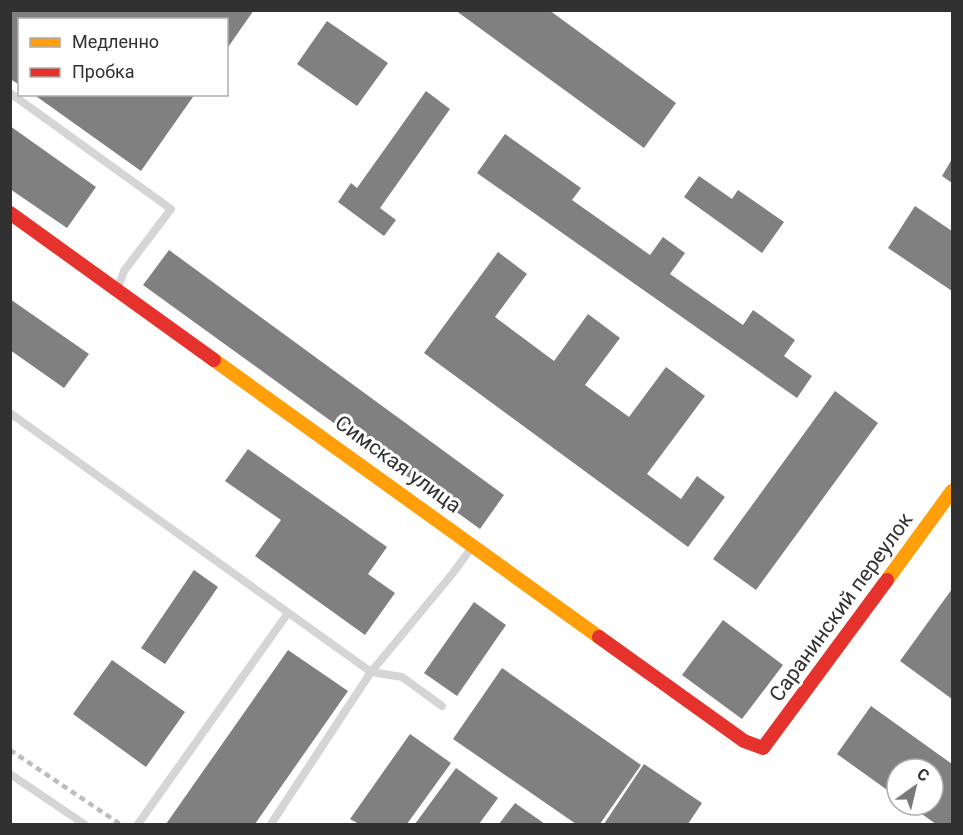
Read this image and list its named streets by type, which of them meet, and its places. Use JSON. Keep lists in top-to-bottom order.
{
  "streets": {
    "street": ["Симская улица", "Саранинский переулок"]
  },
  "crossings": [
    ["Симская улица", "Саранинский переулок"]
  ],
  "legend": ["Медленно", "Пробка"],
  "north": "top right"
}
